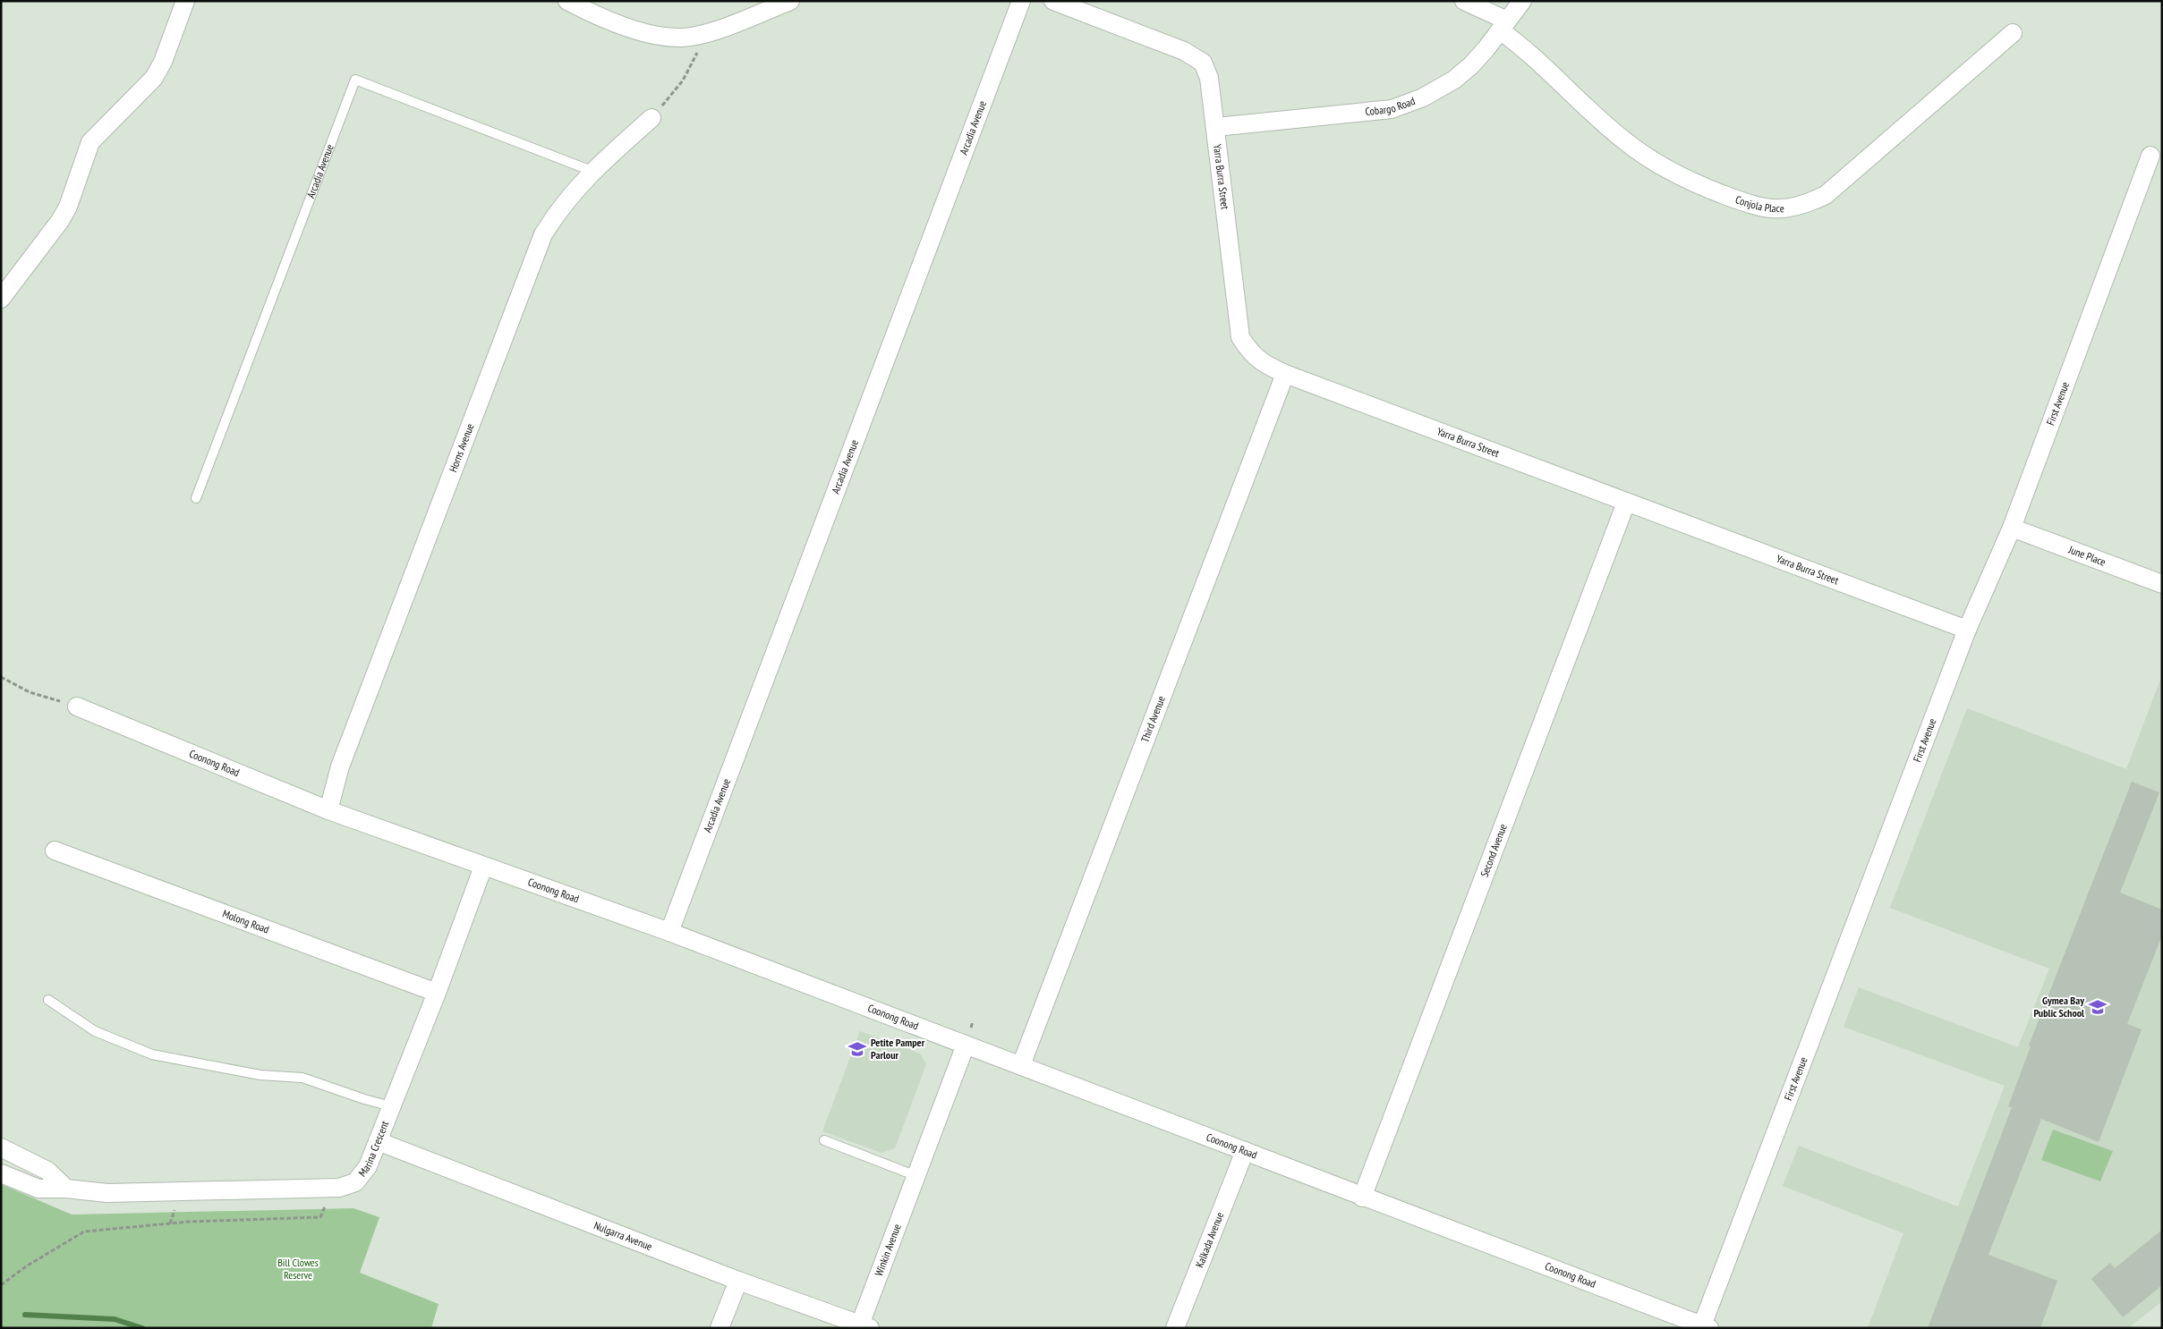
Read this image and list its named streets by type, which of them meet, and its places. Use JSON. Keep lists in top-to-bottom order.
{
  "streets": {
    "street": [
      "Cobargo Road",
      "Arcadia Avenue",
      "Yarra Burra Street",
      "Conjola Place",
      "First Avenue",
      "Horns Avenue",
      "June Place",
      "Third Avenue",
      "Coonong Road",
      "Second Avenue",
      "Molong Road",
      "Marina Crescent",
      "Nulgarra Avenue",
      "Kalkada Avenue",
      "Winkin Avenue"
    ]
  },
  "crossings": [
    ["Cobargo Road", "Yarra Burra Street"],
    ["Cobargo Road", "Conjola Place"],
    ["Arcadia Avenue", "Horns Avenue"],
    ["Arcadia Avenue", "Coonong Road"],
    ["Yarra Burra Street", "First Avenue"],
    ["Yarra Burra Street", "Third Avenue"],
    ["Yarra Burra Street", "Second Avenue"],
    ["First Avenue", "June Place"],
    ["First Avenue", "Coonong Road"],
    ["Horns Avenue", "Coonong Road"],
    ["Third Avenue", "Coonong Road"],
    ["Coonong Road", "Second Avenue"],
    ["Coonong Road", "Marina Crescent"],
    ["Coonong Road", "Kalkada Avenue"],
    ["Coonong Road", "Winkin Avenue"],
    ["Molong Road", "Marina Crescent"],
    ["Marina Crescent", "Nulgarra Avenue"],
    ["Nulgarra Avenue", "Winkin Avenue"]
  ],
  "parks": ["Bill Clowes Reserve"],
  "places": {
    "school or university": ["Gymea Bay Public School", "Petite Pamper Parlour"]
  }
}
